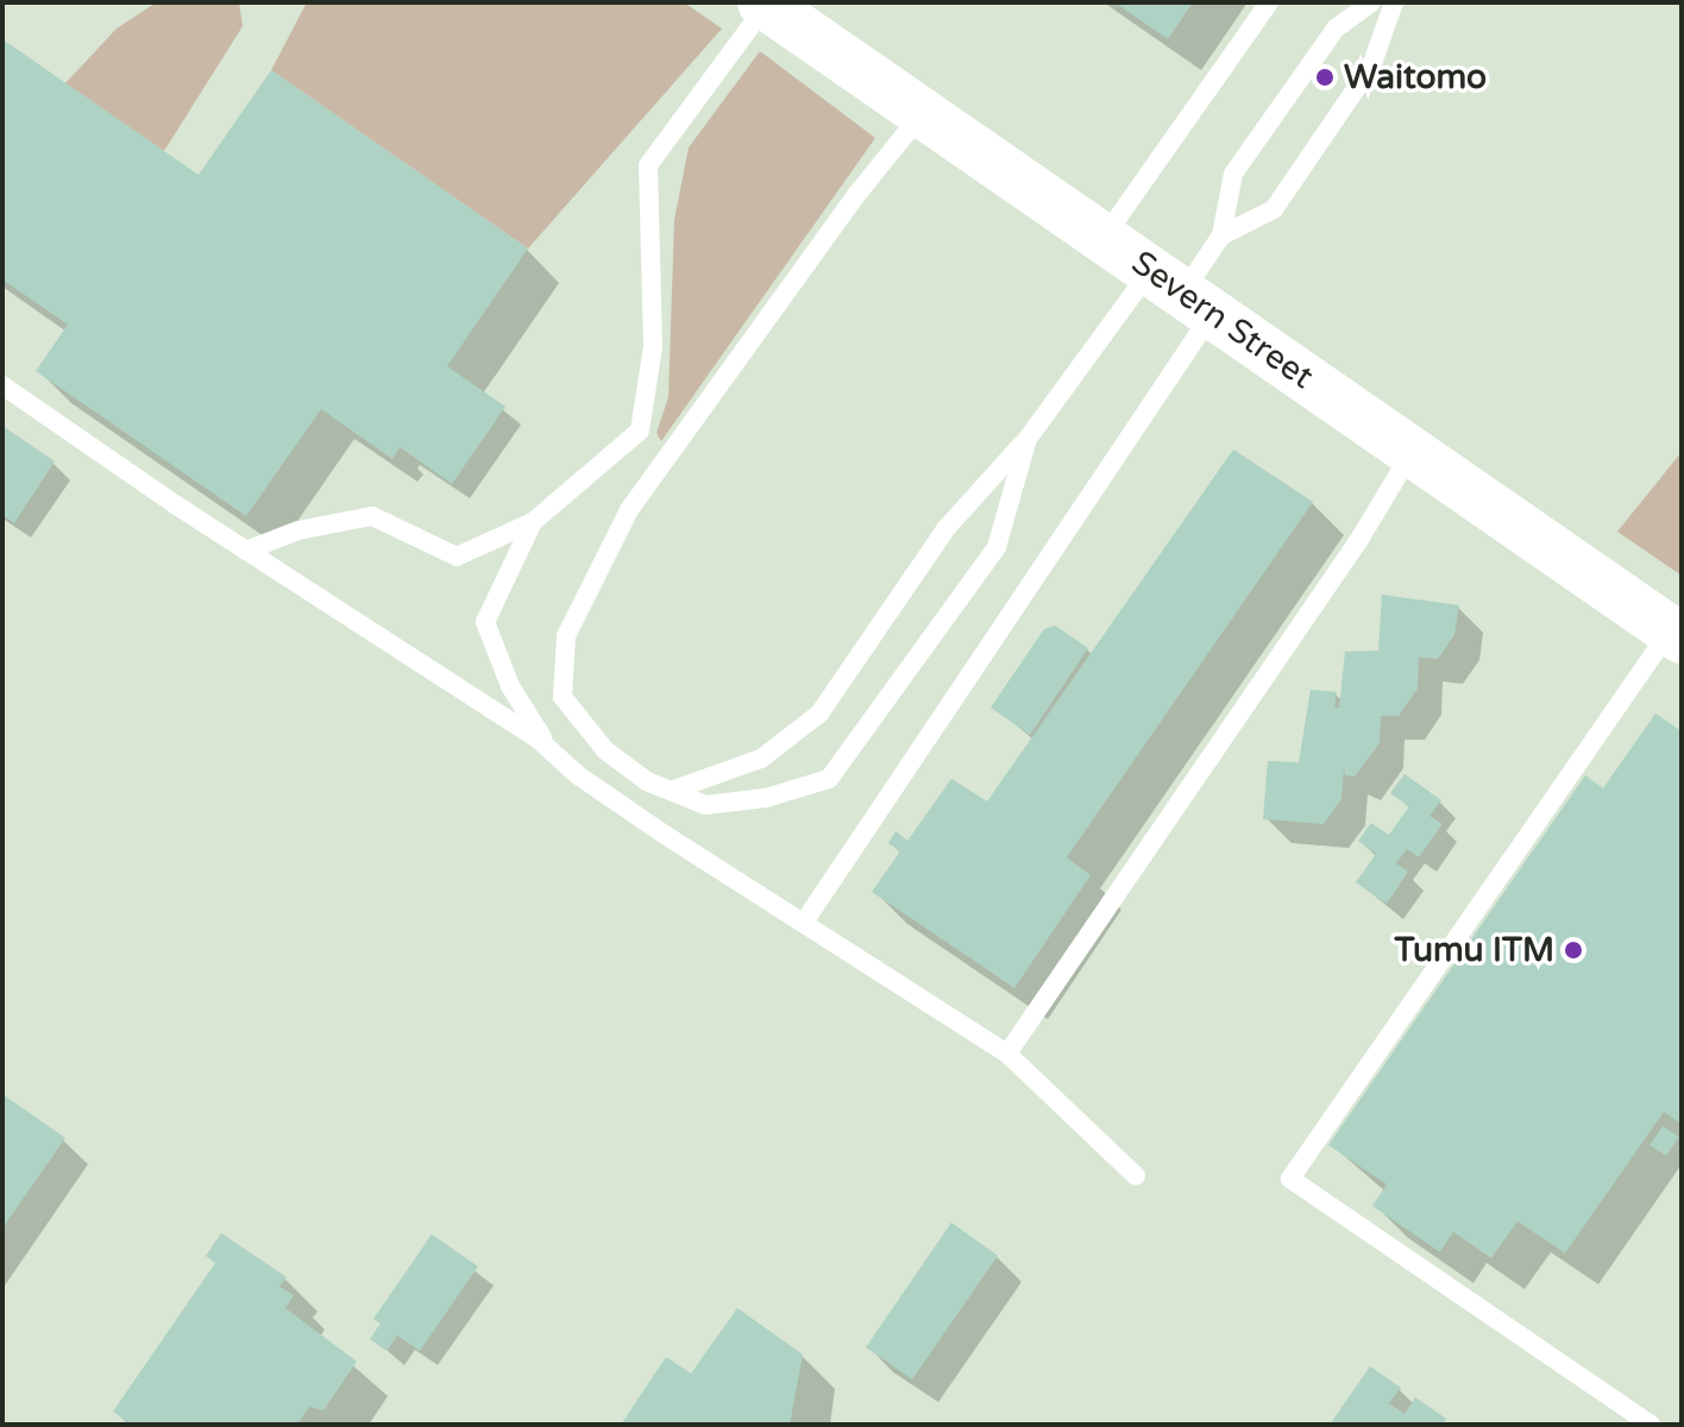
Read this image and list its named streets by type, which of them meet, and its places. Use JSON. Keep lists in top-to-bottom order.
{
  "streets": {
    "street": ["Severn Street"]
  },
  "places": ["Waitomo", "Tumu ITM"]
}
